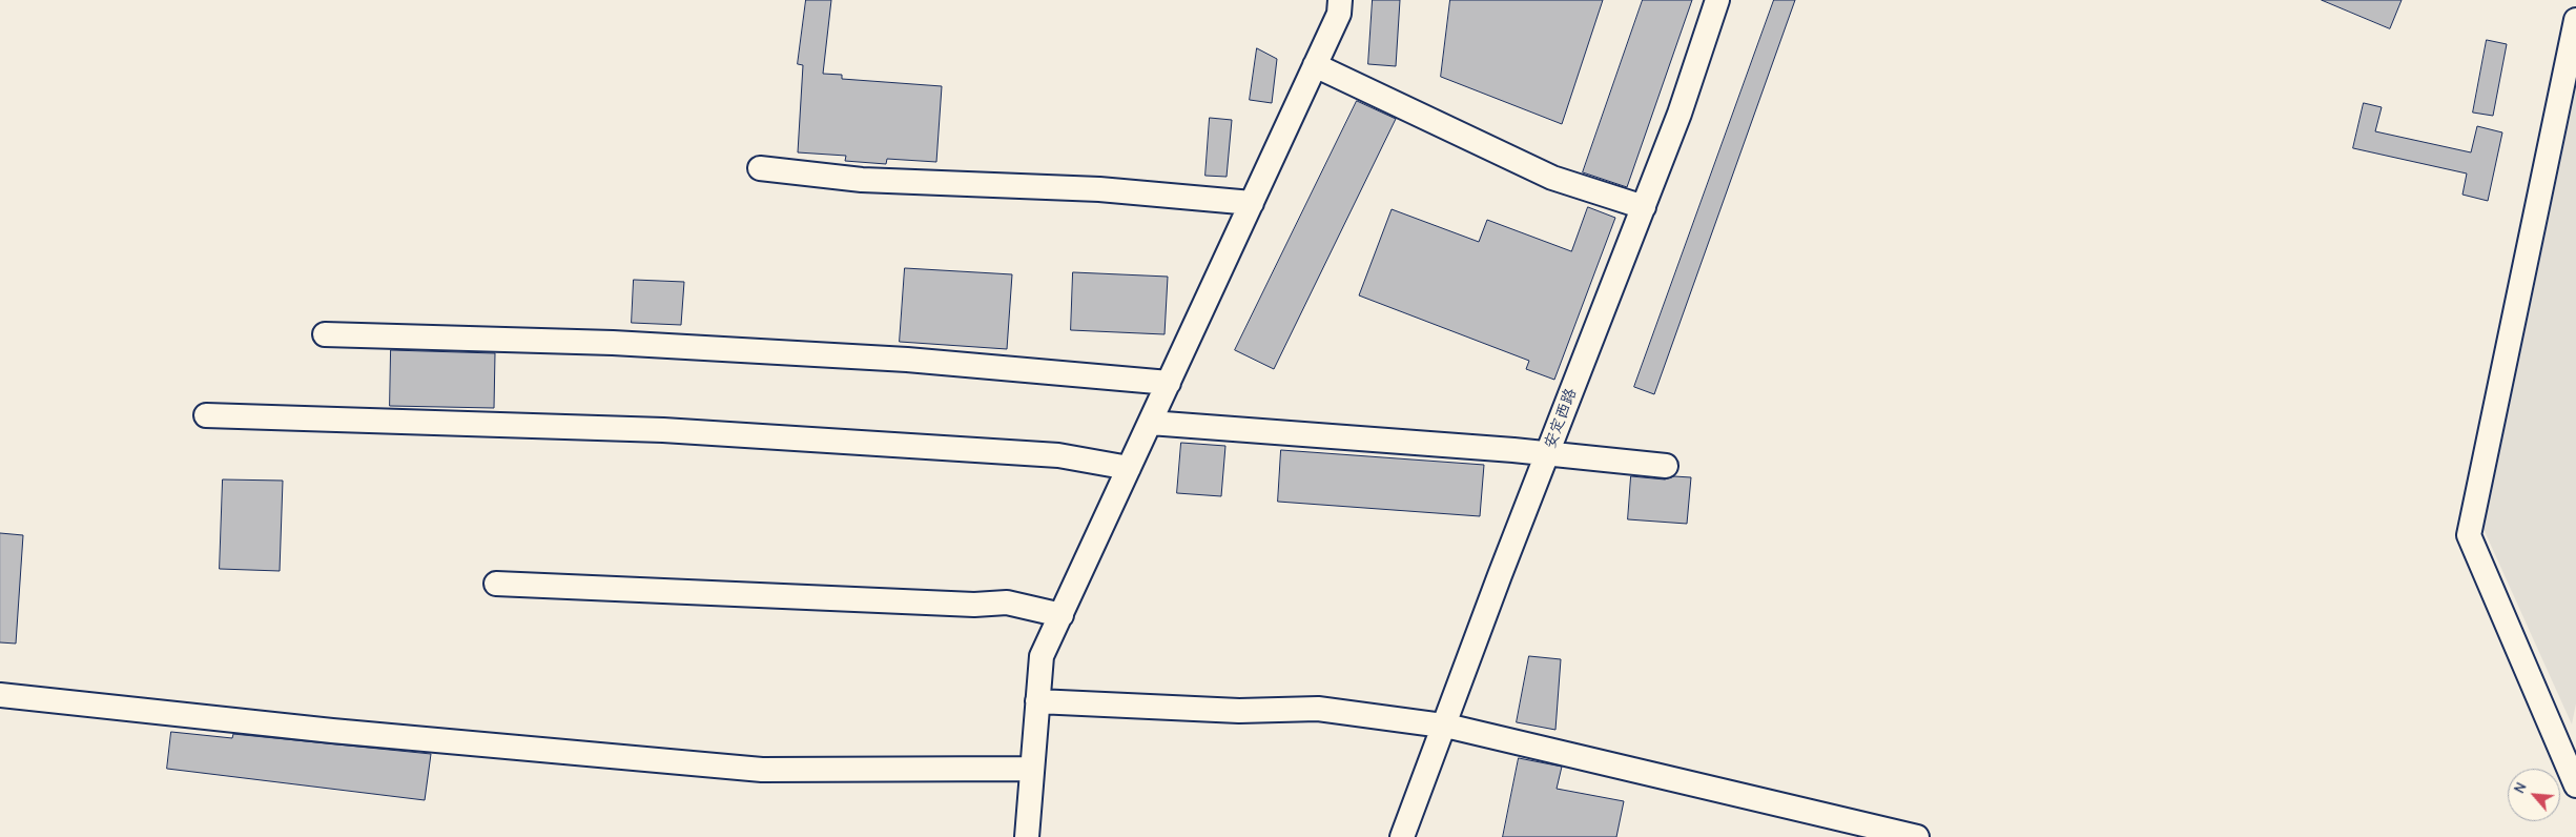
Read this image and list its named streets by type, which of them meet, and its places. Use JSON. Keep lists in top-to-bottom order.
{
  "streets": {
    "street": ["安定西路"]
  },
  "north": "top left"
}
